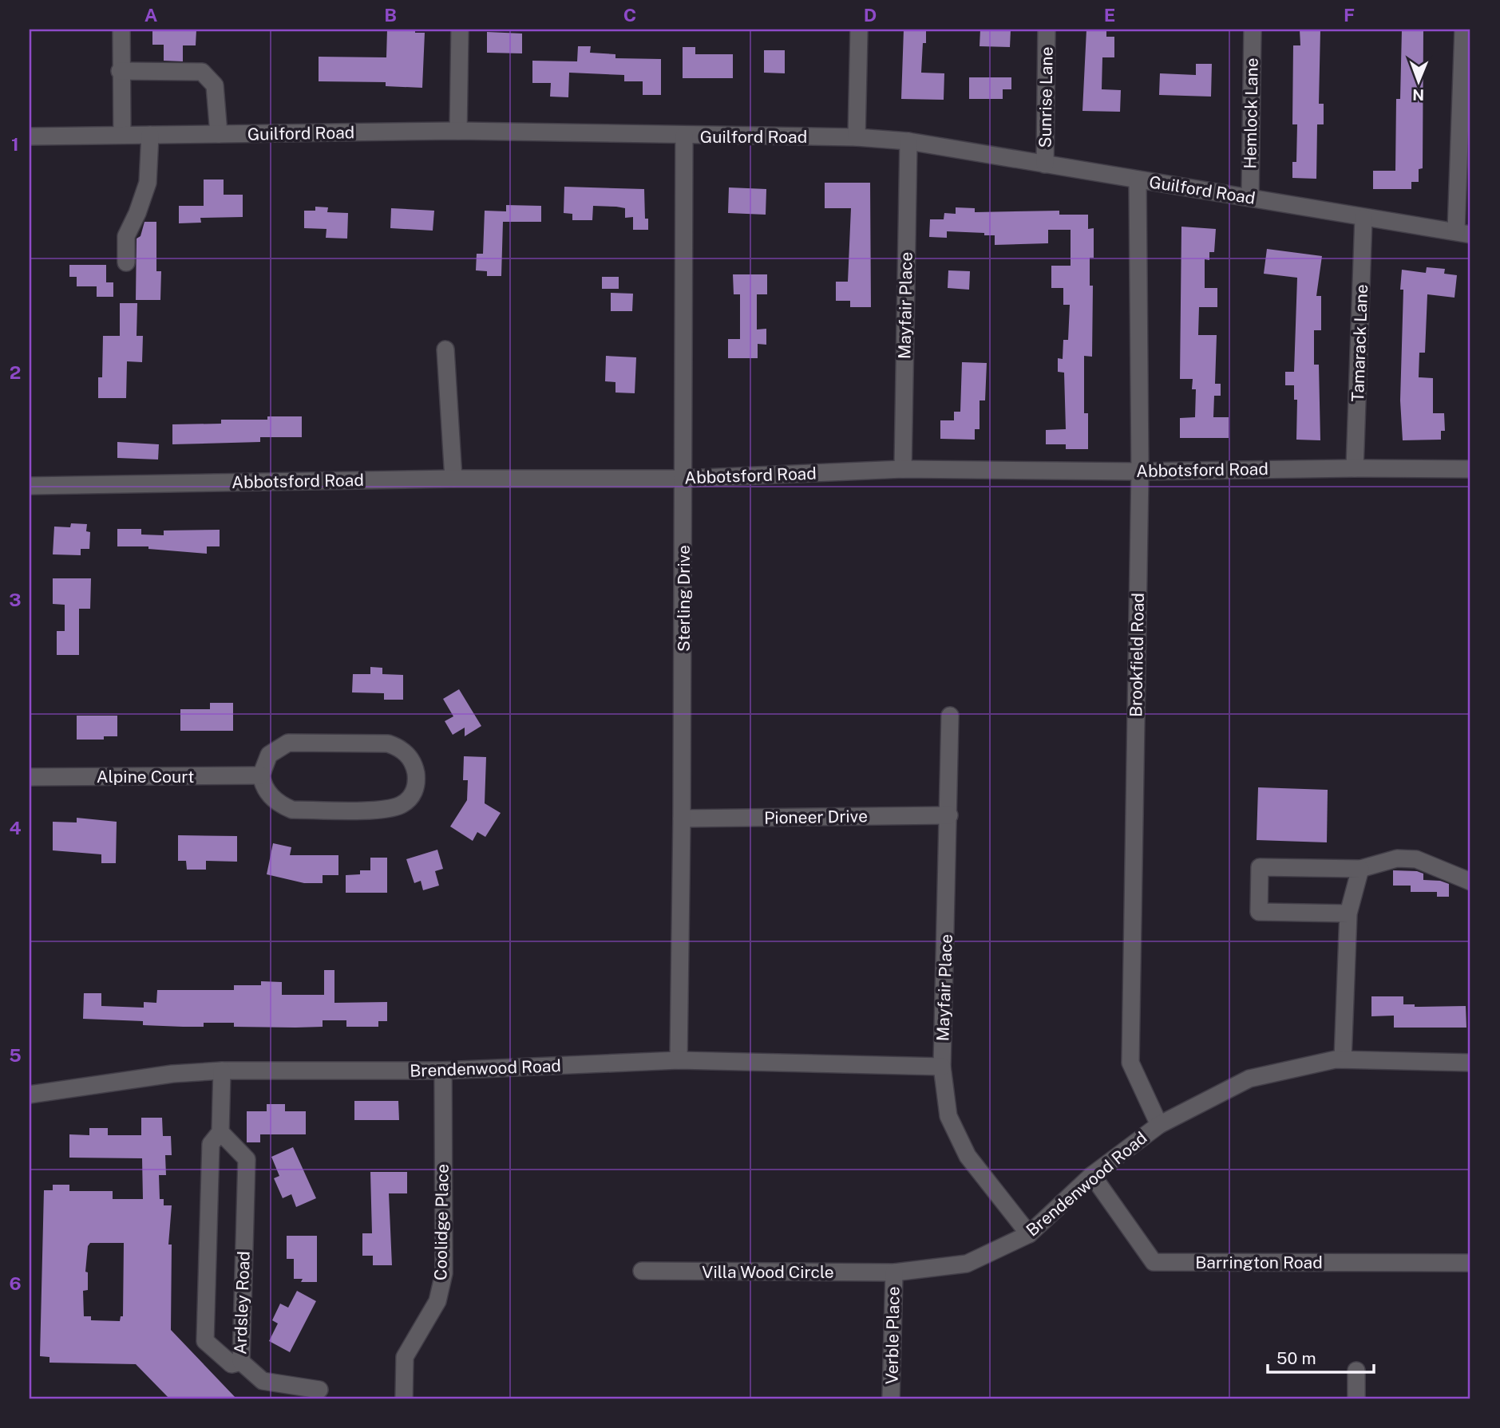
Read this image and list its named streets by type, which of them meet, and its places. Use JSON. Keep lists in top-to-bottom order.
{
  "streets": {
    "street": [
      "Sunrise Lane",
      "Hemlock Lane",
      "Guilford Road",
      "Mayfair Place",
      "Tamarack Lane",
      "Abbotsford Road",
      "Sterling Drive",
      "Brookfield Road",
      "Alpine Court",
      "Pioneer Drive",
      "Brendenwood Road",
      "Coolidge Place",
      "Barrington Road",
      "Villa Wood Circle",
      "Ardsley Road",
      "Verble Place"
    ]
  },
  "crossings": [
    ["Sunrise Lane", "Guilford Road"],
    ["Hemlock Lane", "Guilford Road"],
    ["Guilford Road", "Mayfair Place"],
    ["Guilford Road", "Tamarack Lane"],
    ["Guilford Road", "Sterling Drive"],
    ["Guilford Road", "Brookfield Road"],
    ["Mayfair Place", "Abbotsford Road"],
    ["Mayfair Place", "Pioneer Drive"],
    ["Mayfair Place", "Brendenwood Road"],
    ["Tamarack Lane", "Abbotsford Road"],
    ["Abbotsford Road", "Sterling Drive"],
    ["Abbotsford Road", "Brookfield Road"],
    ["Sterling Drive", "Pioneer Drive"],
    ["Sterling Drive", "Brendenwood Road"],
    ["Brookfield Road", "Brendenwood Road"],
    ["Brendenwood Road", "Coolidge Place"],
    ["Brendenwood Road", "Barrington Road"],
    ["Brendenwood Road", "Villa Wood Circle"],
    ["Brendenwood Road", "Ardsley Road"],
    ["Brendenwood Road", "Verble Place"],
    ["Villa Wood Circle", "Verble Place"]
  ],
  "scale_bar": "50 m",
  "north": "bottom",
  "grid": {
    "columns": [
      "A",
      "B",
      "C",
      "D",
      "E",
      "F"
    ],
    "rows": [
      "1",
      "2",
      "3",
      "4",
      "5",
      "6"
    ]
  }
}
